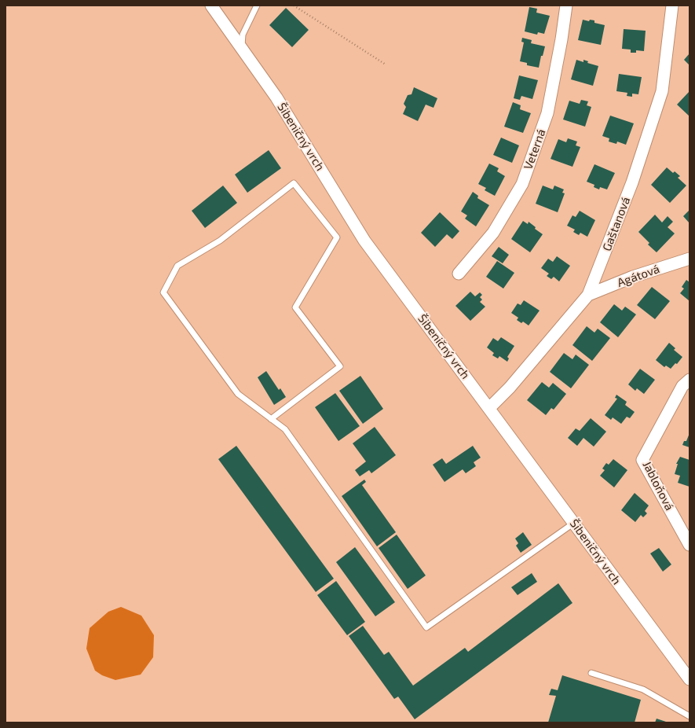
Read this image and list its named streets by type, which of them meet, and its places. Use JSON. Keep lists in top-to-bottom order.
{
  "streets": {
    "street": [
      "Šibeničný vrch",
      "Veterná",
      "Gaštanová",
      "Agátová",
      "Jabloňová"
    ]
  },
  "crossings": [
    ["Šibeničný vrch", "Gaštanová"],
    ["Gaštanová", "Agátová"]
  ]
}
